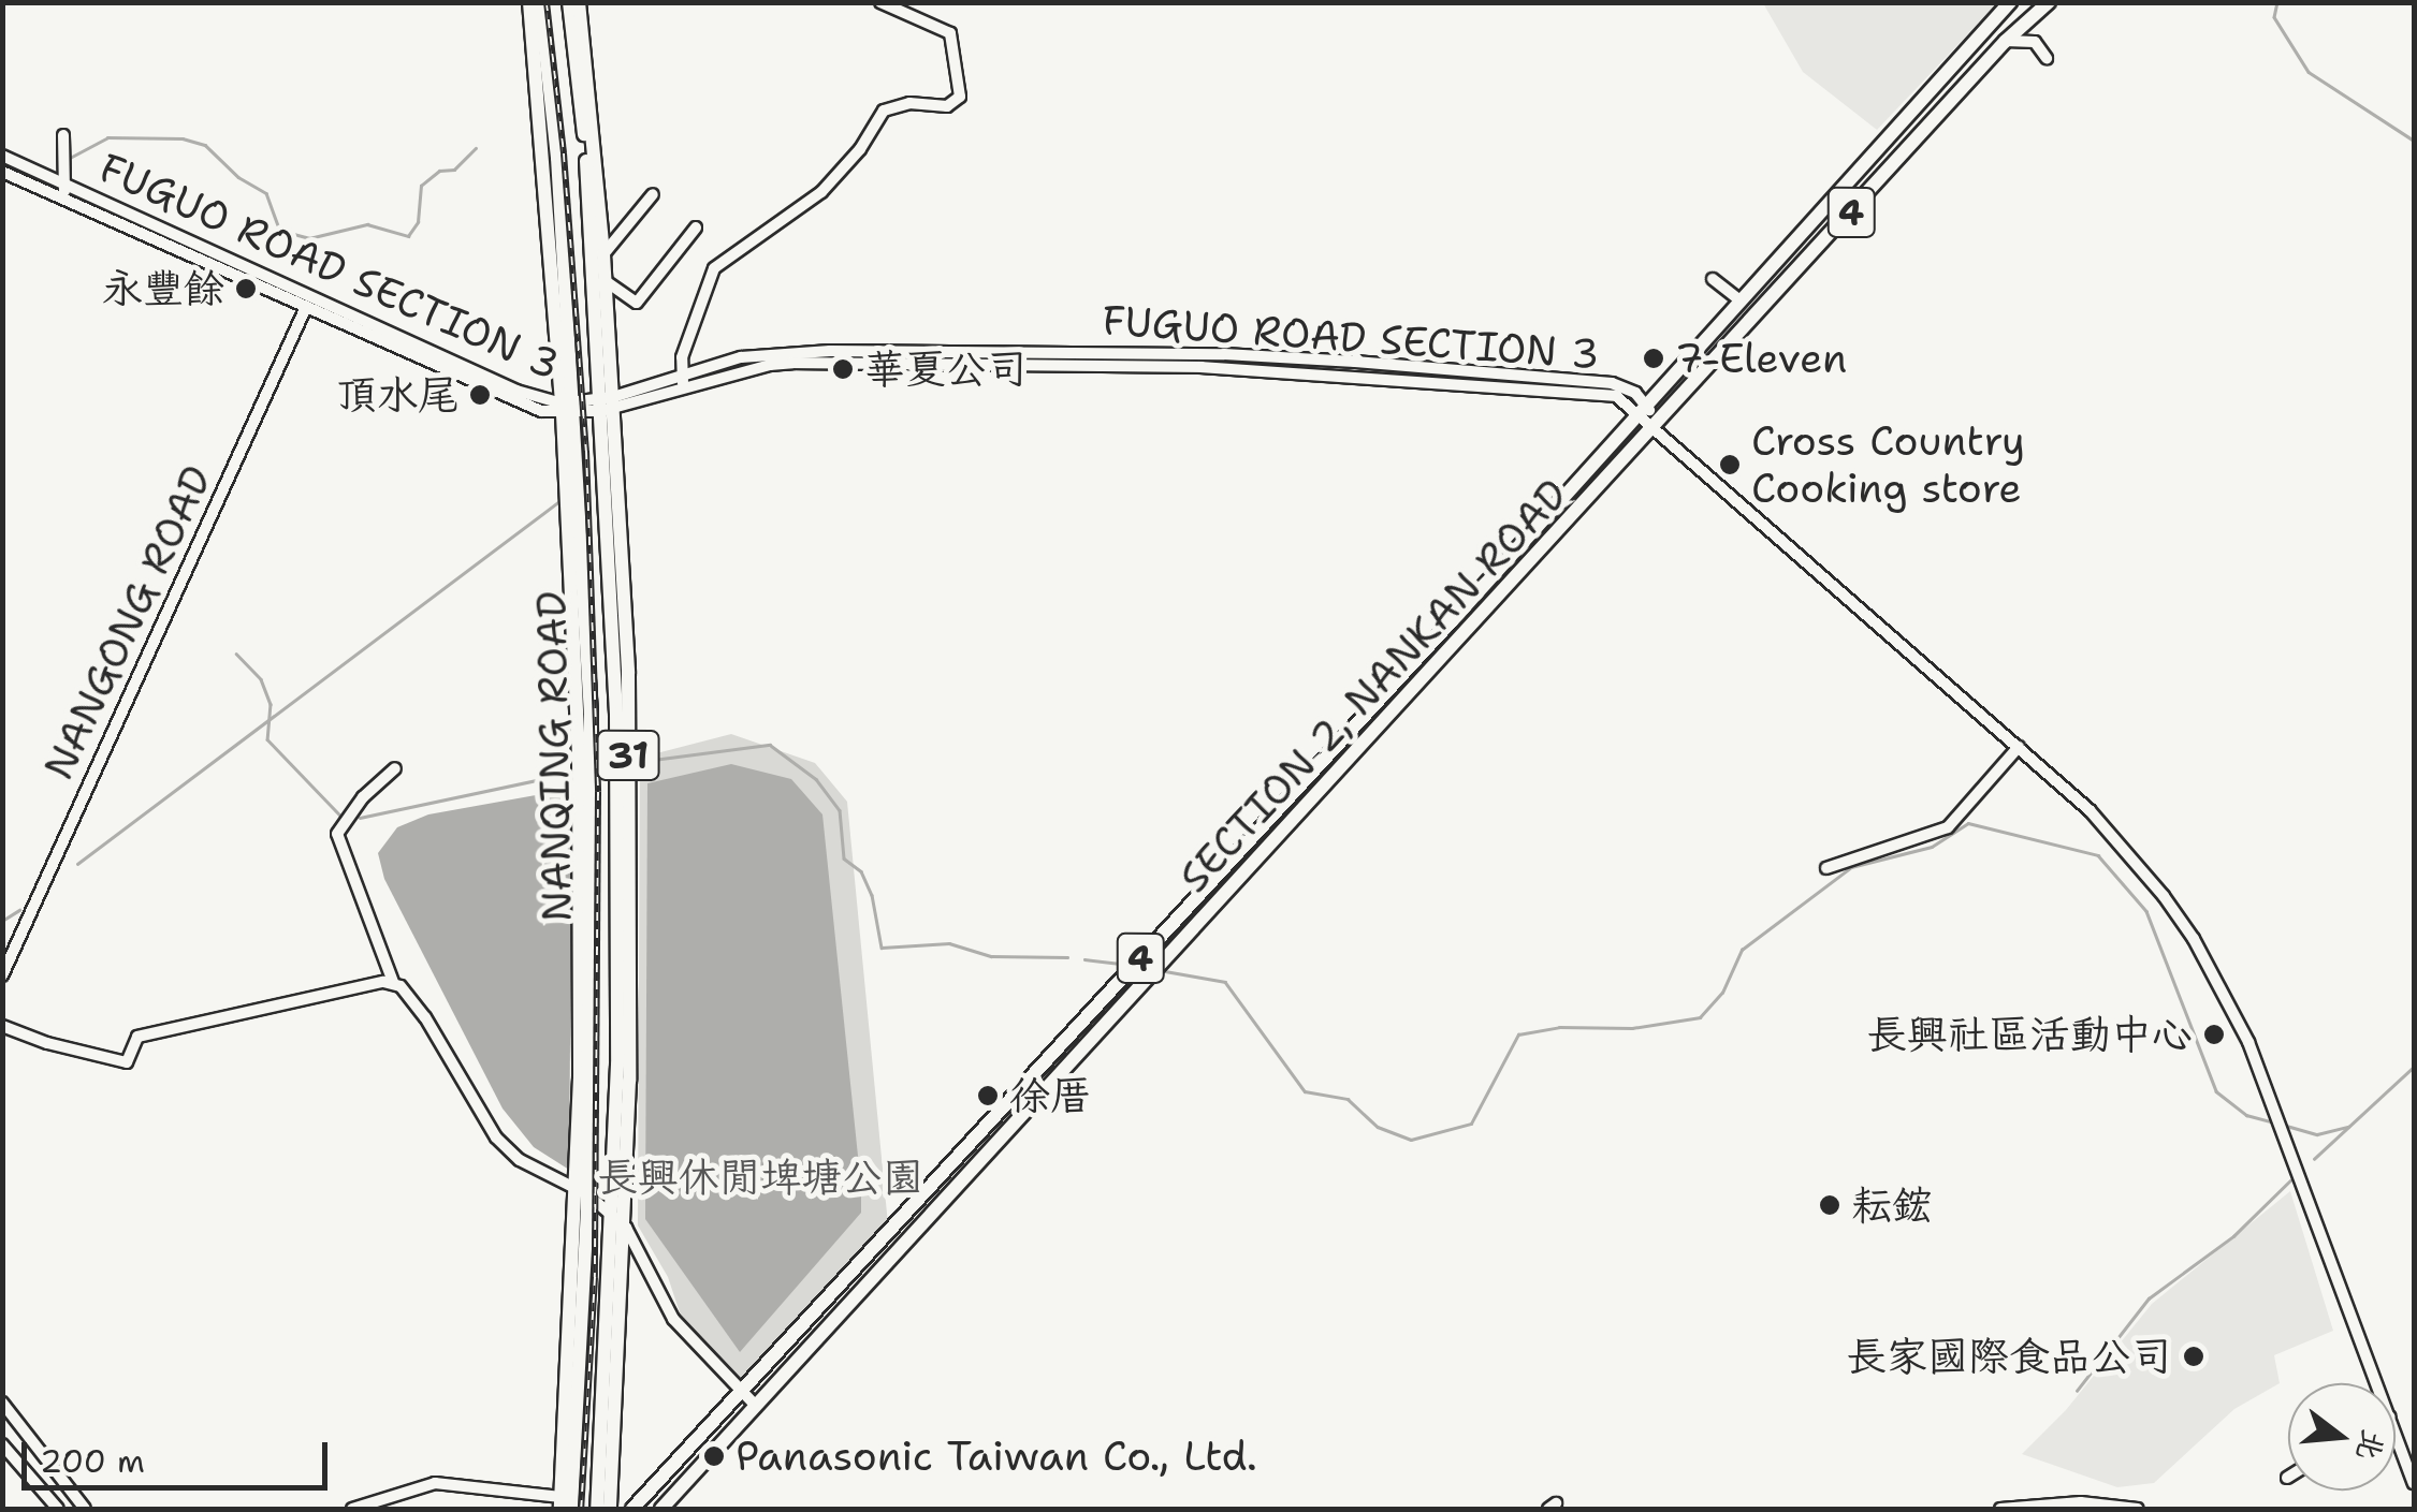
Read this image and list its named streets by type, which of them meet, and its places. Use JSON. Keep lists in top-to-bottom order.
{
  "streets": {
    "main road": [
      "4",
      "SECTION 2, NANKAN ROAD",
      "31",
      "NANQING ROAD"
    ],
    "street": ["FUGUO ROAD SECTION 3", "NANGONG ROAD"]
  },
  "crossings": [
    ["FUGUO ROAD SECTION 3", "NANGONG ROAD"],
    ["FUGUO ROAD SECTION 3", "SECTION 2, NANKAN ROAD"],
    ["FUGUO ROAD SECTION 3", "31"],
    ["FUGUO ROAD SECTION 3", "NANQING ROAD"],
    ["31", "NANQING ROAD"]
  ],
  "parks": ["長興休閒埤塘公園"],
  "places": [
    "永豐餘",
    "7-Eleven",
    "華夏公司",
    "頂水尾",
    "Cross Country Cooking store",
    "長興社區活動中心",
    "徐厝",
    "耘鋐",
    "長家國際食品公司",
    "Panasonic Taiwan Co., Ltd."
  ],
  "scale_bar": "200 m",
  "north": "right"
}
